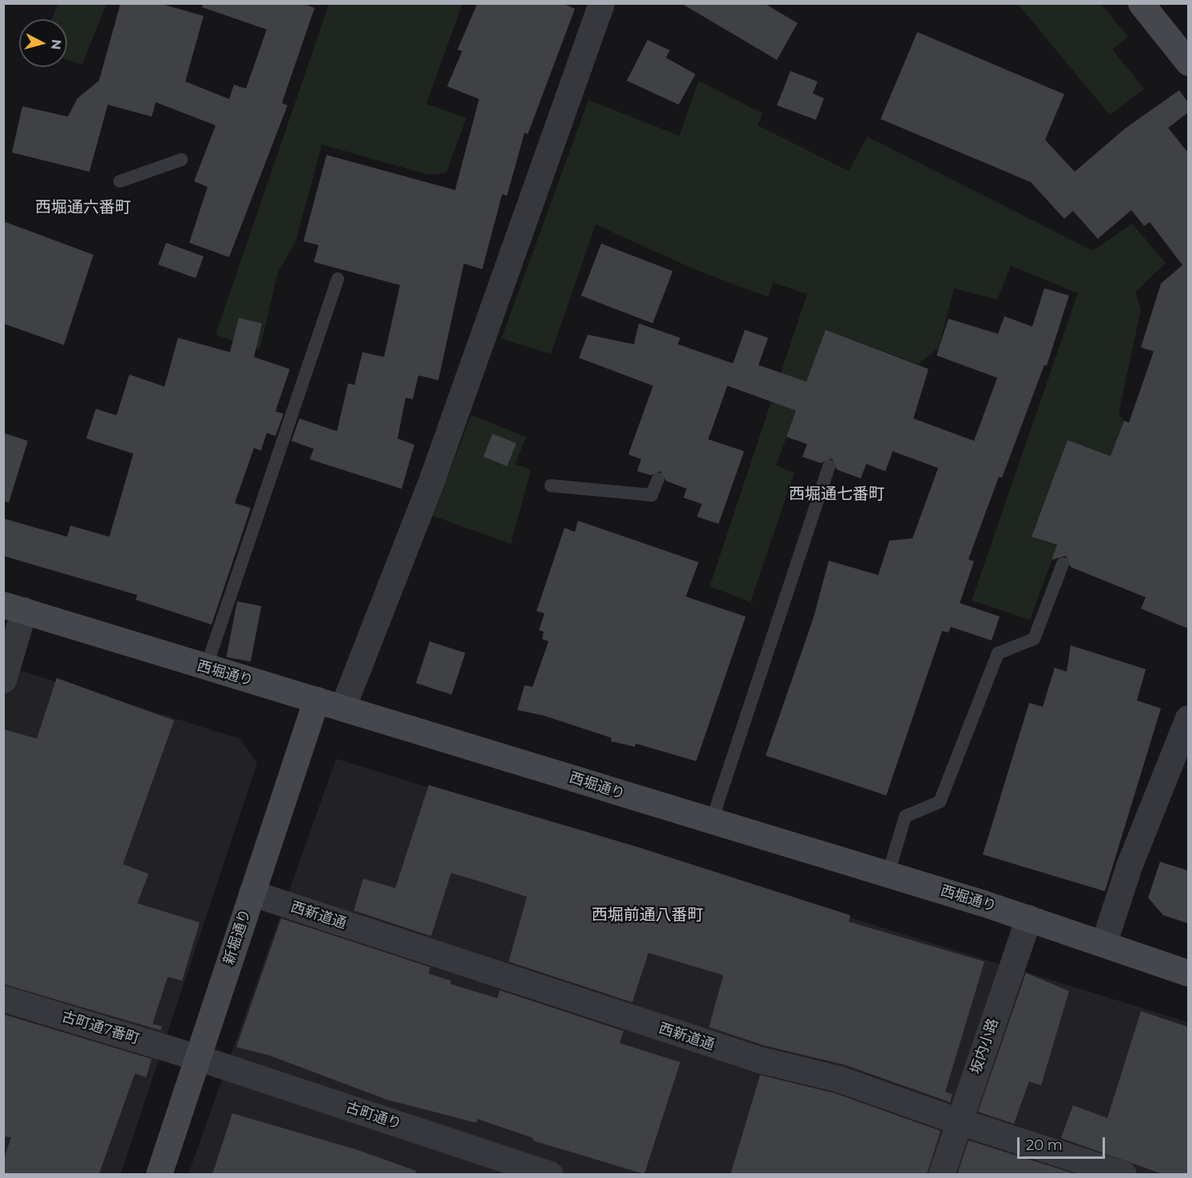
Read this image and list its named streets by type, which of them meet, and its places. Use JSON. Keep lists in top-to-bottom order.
{
  "streets": {
    "street": [
      "西堀通り",
      "西新道通",
      "新堀通り",
      "古町通7番町",
      "坂内小路",
      "古町通り"
    ]
  },
  "crossings": [
    ["西堀通り", "新堀通り"],
    ["西堀通り", "坂内小路"],
    ["西新道通", "新堀通り"],
    ["西新道通", "坂内小路"],
    ["新堀通り", "古町通7番町"],
    ["新堀通り", "古町通り"],
    ["古町通7番町", "古町通り"]
  ],
  "districts": ["西堀通六番町", "西堀通七番町", "西堀前通八番町"],
  "scale_bar": "20 m",
  "north": "right"
}
